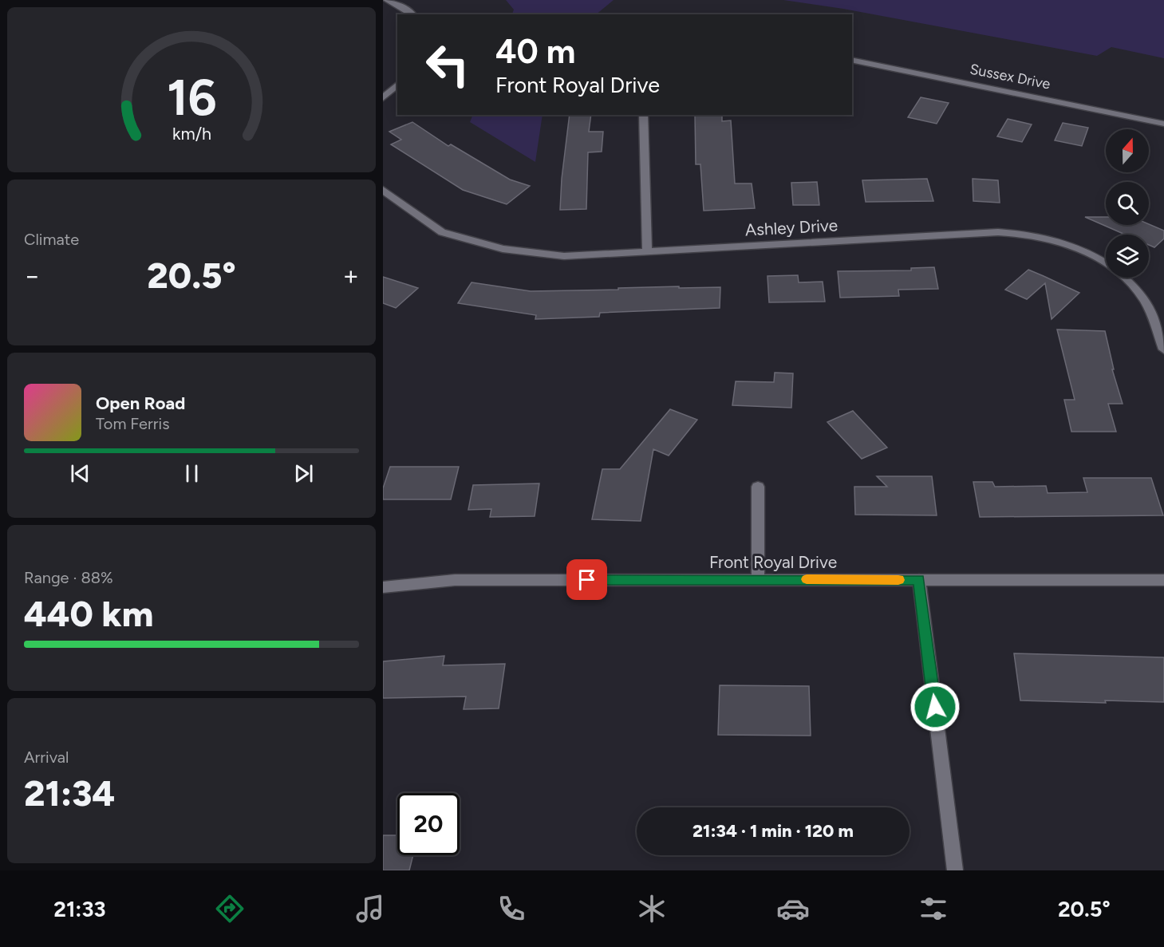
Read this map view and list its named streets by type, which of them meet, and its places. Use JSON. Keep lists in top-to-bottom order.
{
  "streets": {
    "street": ["Sussex Drive", "Ashley Drive", "Front Royal Drive"]
  },
  "north": "top",
  "page": {
    "turn": ["40 m", "Front Royal Drive"],
    "tile": [
      "Climate",
      ["Range · 88%", "440 km"],
      ["Arrival", "21:34"]
    ],
    "heat": ["−", "20.5°", "+"],
    "song": ["Open Road", "Tom Ferris"],
    "limit": "20",
    "trip": "21:34 · 1 min · 120 m",
    "tabs": ["21:33", "20.5°"],
    "gauge": ["16", "km/h"]
  }
}
